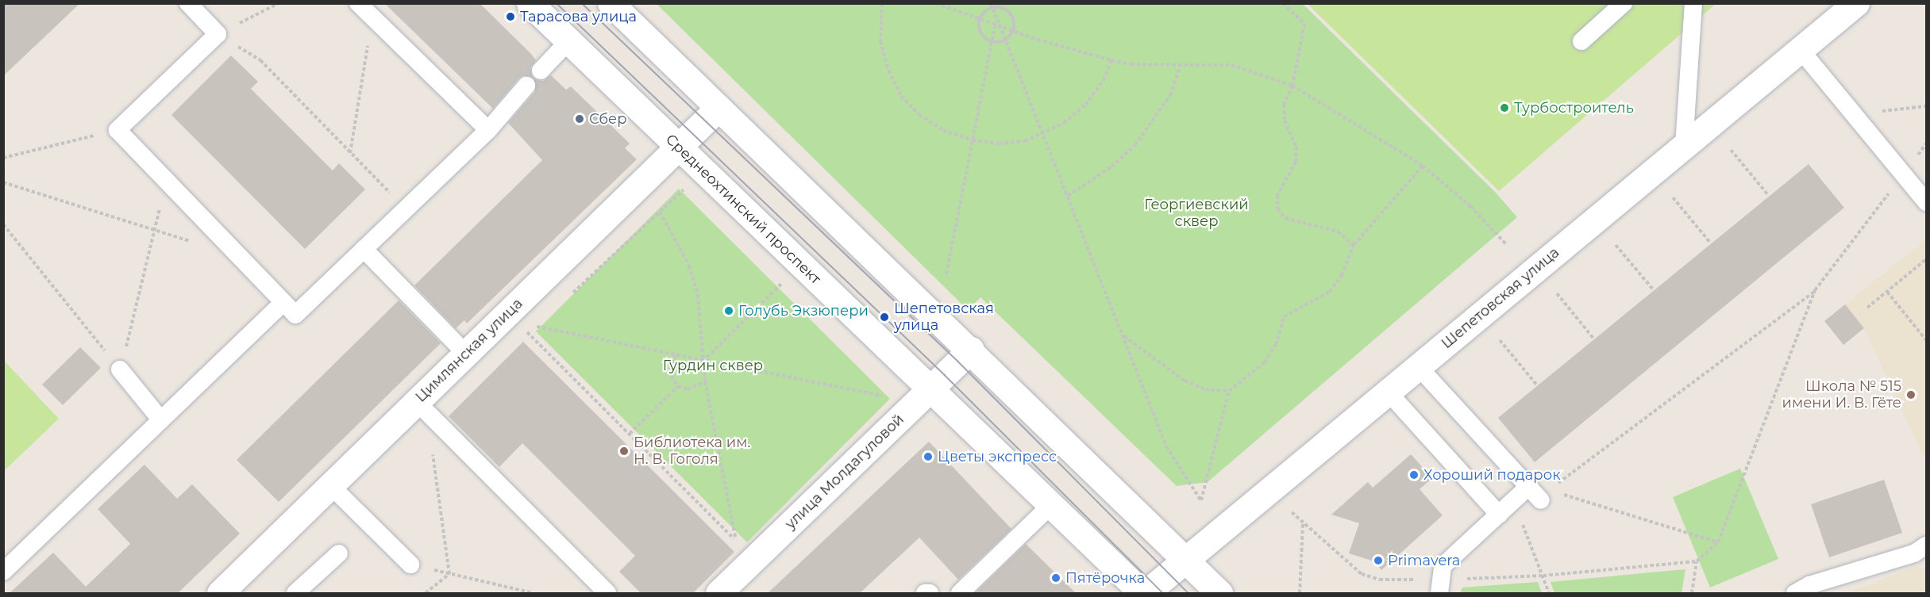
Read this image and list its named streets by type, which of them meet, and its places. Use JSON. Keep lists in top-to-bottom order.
{
  "streets": {
    "street": [
      "Среднеохтинский проспект",
      "Шепетовская улица",
      "Цимлянская улица",
      "улица Молдагуловой"
    ]
  },
  "crossings": [
    ["Среднеохтинский проспект", "Шепетовская улица"],
    ["Среднеохтинский проспект", "Цимлянская улица"],
    ["Среднеохтинский проспект", "улица Молдагуловой"]
  ],
  "parks": ["Георгиевский сквер", "Гурдин сквер"],
  "places": [
    "Тарасова улица",
    "Турбостроитель",
    "Сбер",
    "Голубь Экзюпери",
    "Шепетовская улица",
    "Школа № 515 имени И. В. Гёте",
    "Библиотека им. Н. В. Гоголя",
    "Цветы экспресс",
    "Хороший подарок",
    "Primavera",
    "Пятёрочка"
  ]
}
